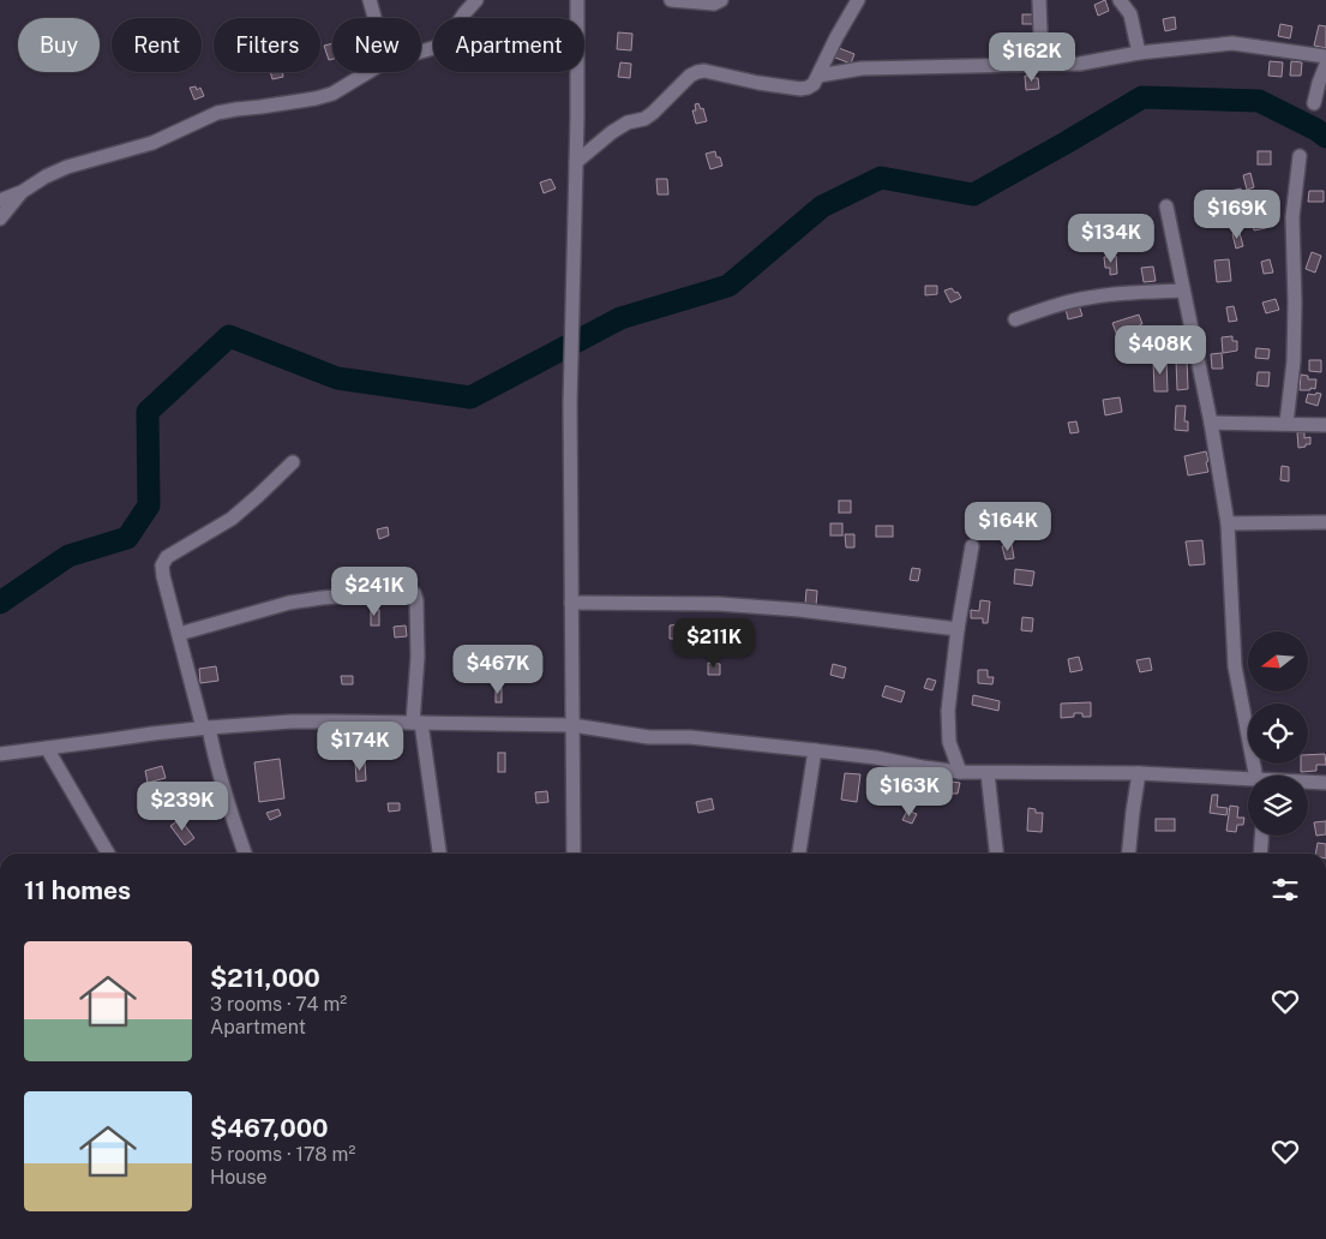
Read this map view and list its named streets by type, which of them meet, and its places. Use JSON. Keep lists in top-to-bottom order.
{
  "north": "left",
  "page": {
    "chip": [
      "Buy",
      "Rent",
      "Filters",
      "New",
      "Apartment"
    ],
    "price": [
      "$162K",
      "$169K",
      "$134K",
      "$408K",
      "$164K",
      "$241K",
      "$211K",
      "$467K",
      "$174K",
      "$163K",
      "$239K"
    ],
    "heading": "11 homes",
    "list": [
      {
        "name": "$211,000",
        "note": "3 rooms · 74 m² · Apartment"
      },
      {
        "name": "$467,000",
        "note": "5 rooms · 178 m² · House"
      }
    ]
  }
}
